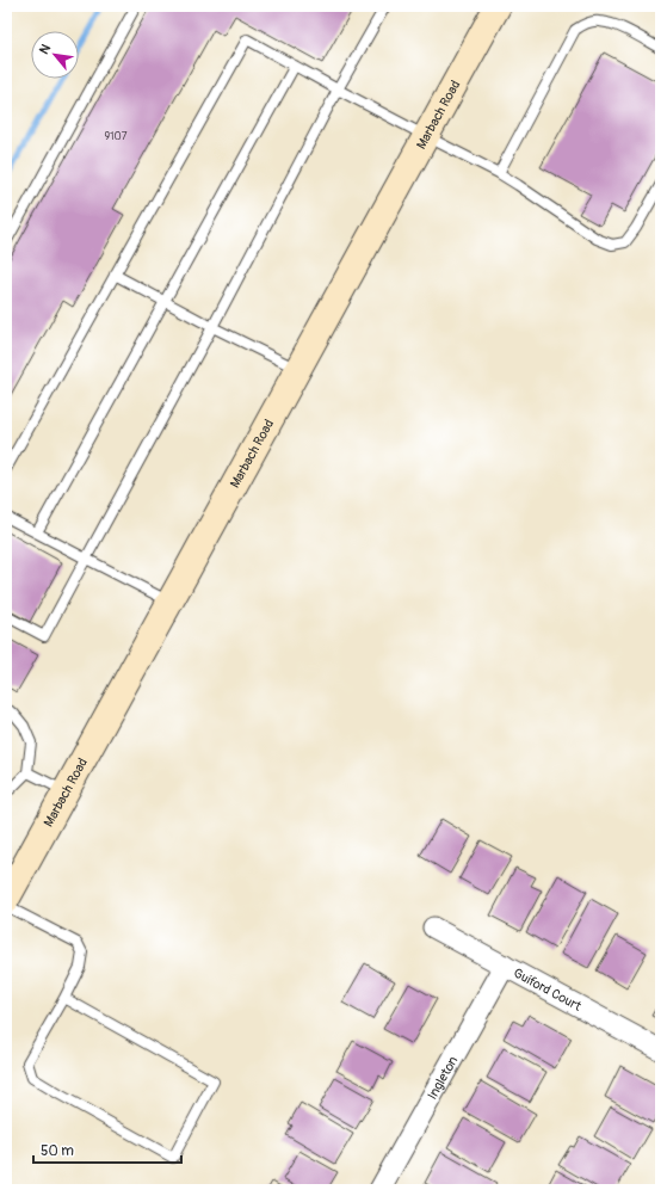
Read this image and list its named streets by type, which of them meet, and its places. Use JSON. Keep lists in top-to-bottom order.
{
  "streets": {
    "main road": ["Marbach Road"],
    "street": ["Guiford Court", "Ingleton"]
  },
  "crossings": [
    ["Guiford Court", "Ingleton"]
  ],
  "house_numbers": ["9107"],
  "scale_bar": "50 m",
  "north": "top left"
}
